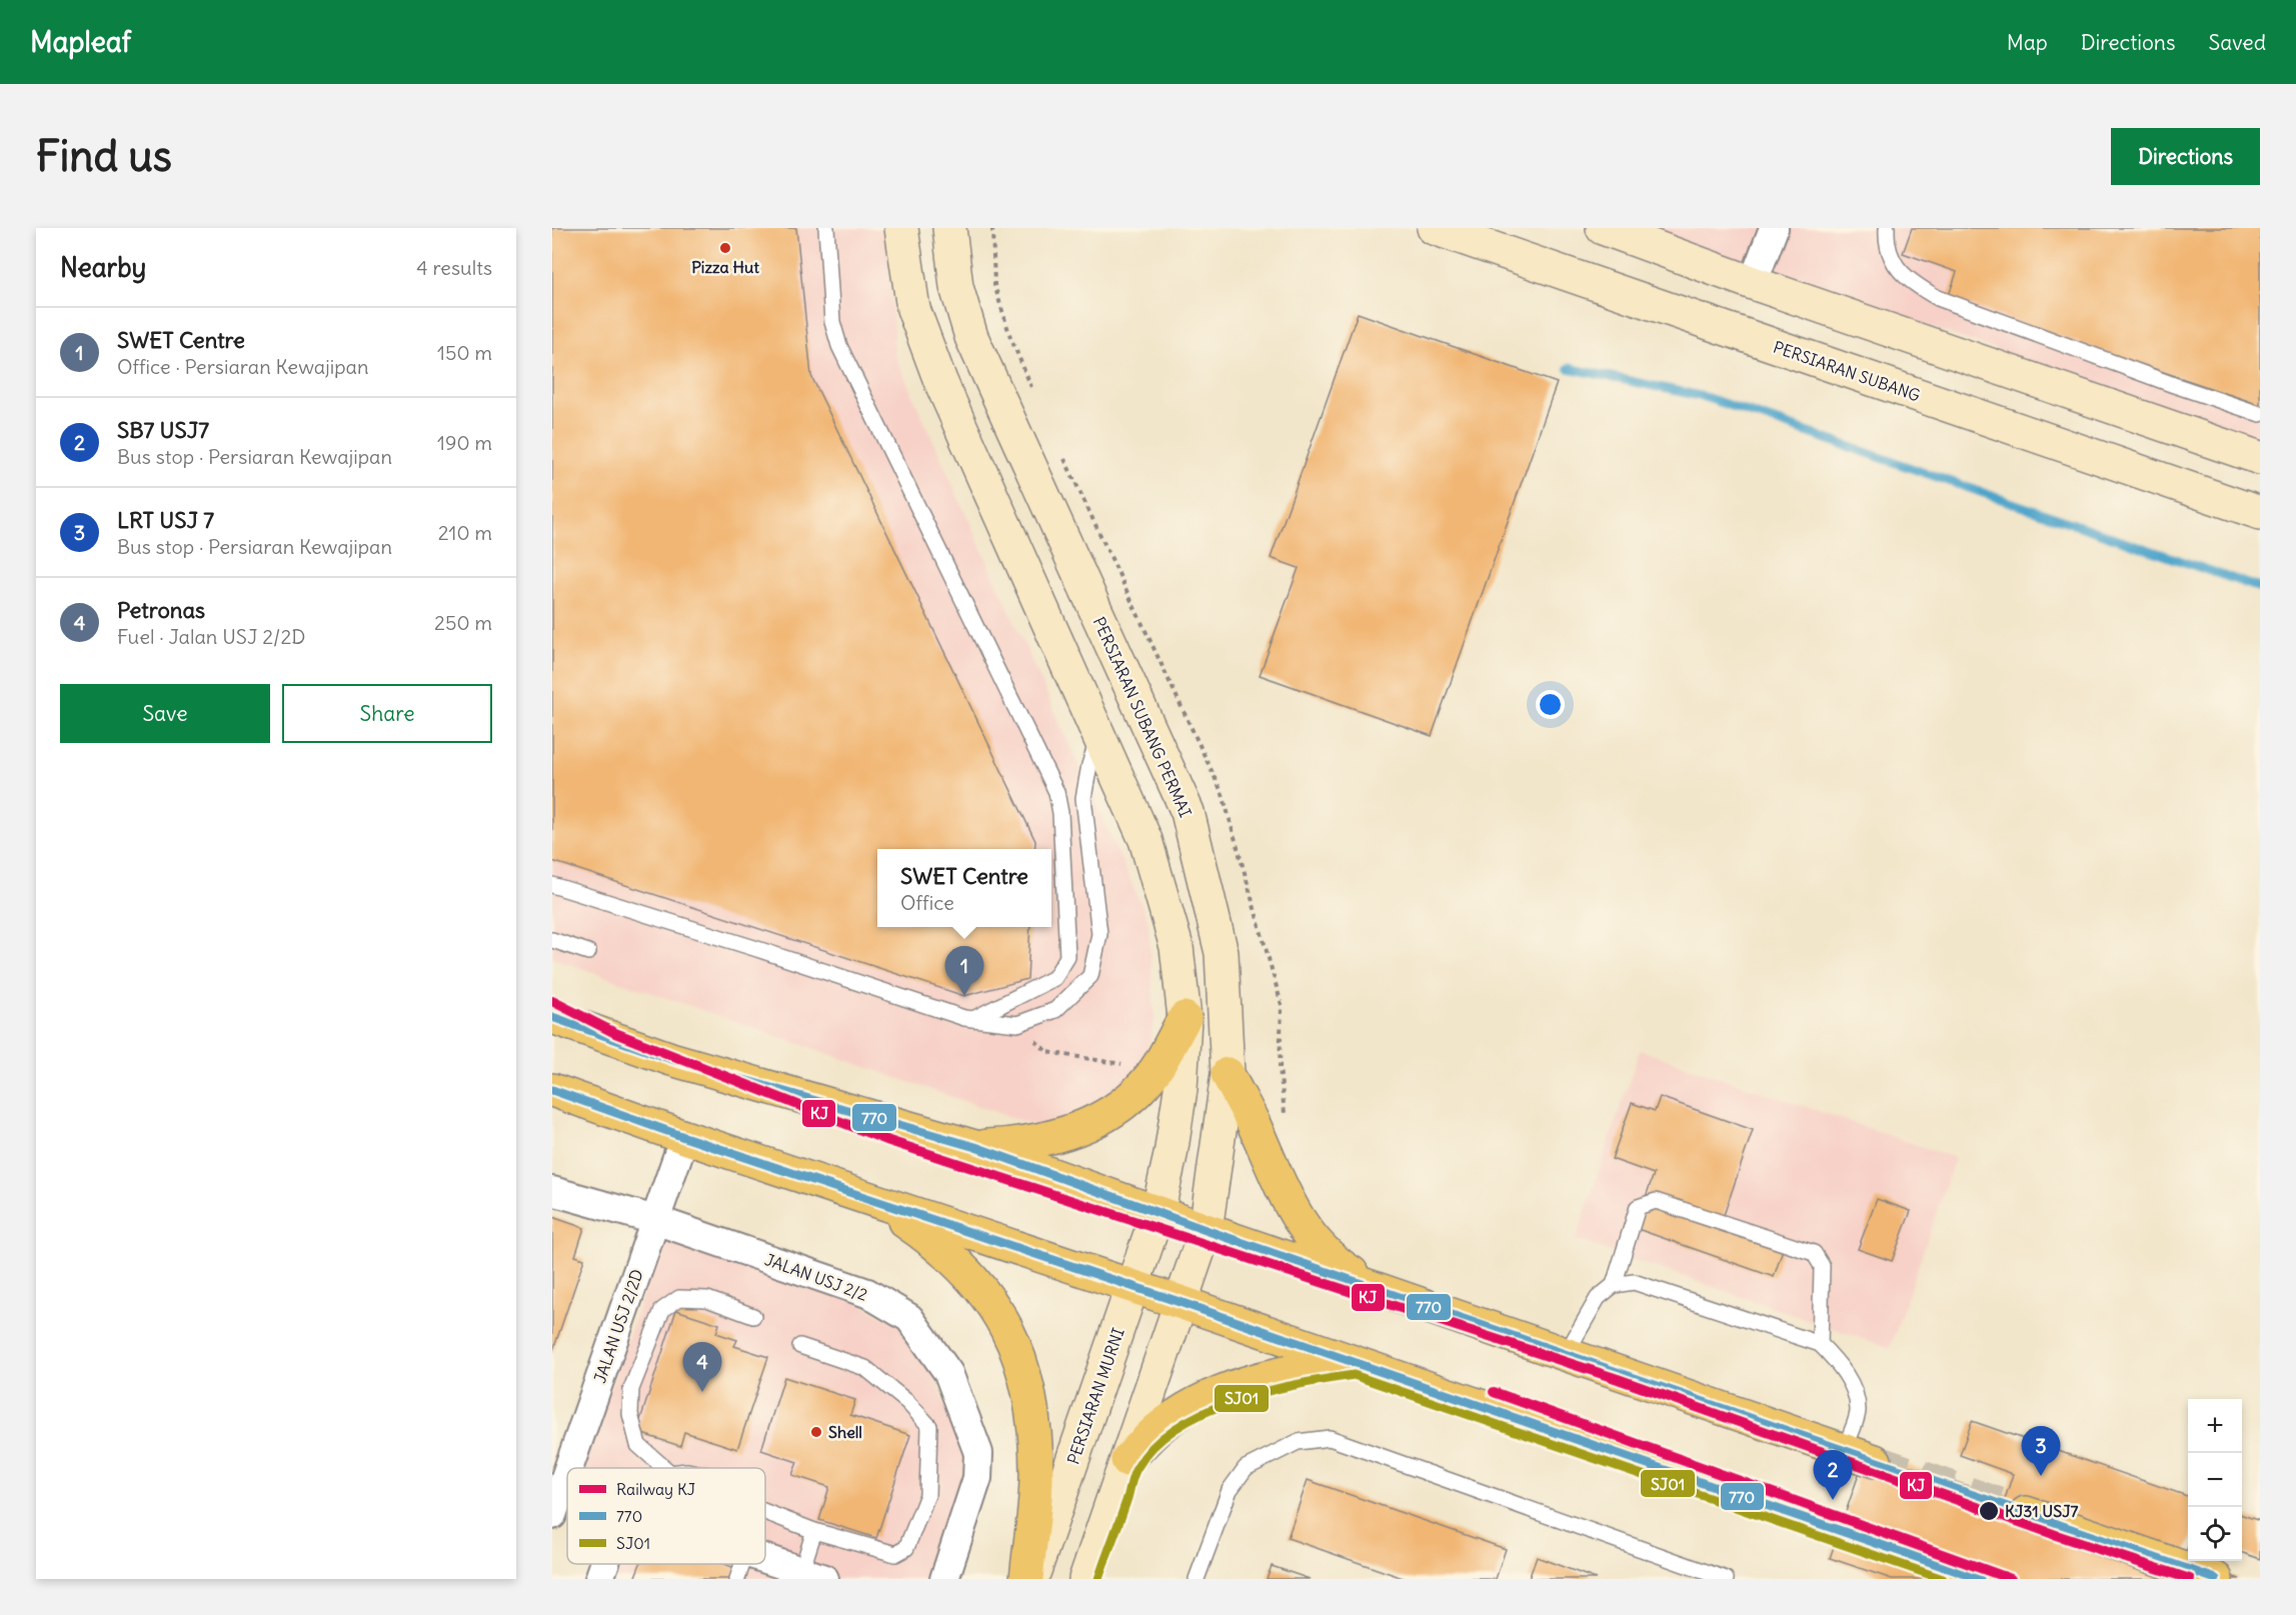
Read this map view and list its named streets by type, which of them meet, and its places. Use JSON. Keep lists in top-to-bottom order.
{
  "streets": {
    "main road": ["PERSIARAN SUBANG", "PERSIARAN SUBANG PERMAI", "PERSIARAN MURNI"],
    "street": ["JALAN USJ 2/2", "JALAN USJ 2/2D"]
  },
  "crossings": [
    ["JALAN USJ 2/2", "JALAN USJ 2/2D"]
  ],
  "places": ["Pizza Hut", "Shell", "KJ31 USJ7"],
  "lines": ["rail line KJ", "transit line 770", "transit line SJ01"],
  "legend": ["Railway KJ", "770", "SJ01"],
  "page": {
    "header": "Mapleaf",
    "nav": ["Map", "Directions", "Saved"],
    "buttons": [
      "Directions",
      ["Save", "Share"]
    ],
    "title": "Find us",
    "heading": ["Nearby", "4 results"],
    "list": [
      {
        "mark": "1",
        "name": "SWET Centre",
        "note": "Office · Persiaran Kewajipan",
        "value": "150 m"
      },
      {
        "mark": "2",
        "name": "SB7 USJ7",
        "note": "Bus stop · Persiaran Kewajipan",
        "value": "190 m"
      },
      {
        "mark": "3",
        "name": "LRT USJ 7",
        "note": "Bus stop · Persiaran Kewajipan",
        "value": "210 m"
      },
      {
        "mark": "4",
        "name": "Petronas",
        "note": "Fuel · Jalan USJ 2/2D",
        "value": "250 m"
      }
    ],
    "popup": ["SWET Centre", "Office"],
    "pins": [
      "1",
      "4",
      "3",
      "2"
    ],
    "map_buttons": ["+", "−"]
  }
}
